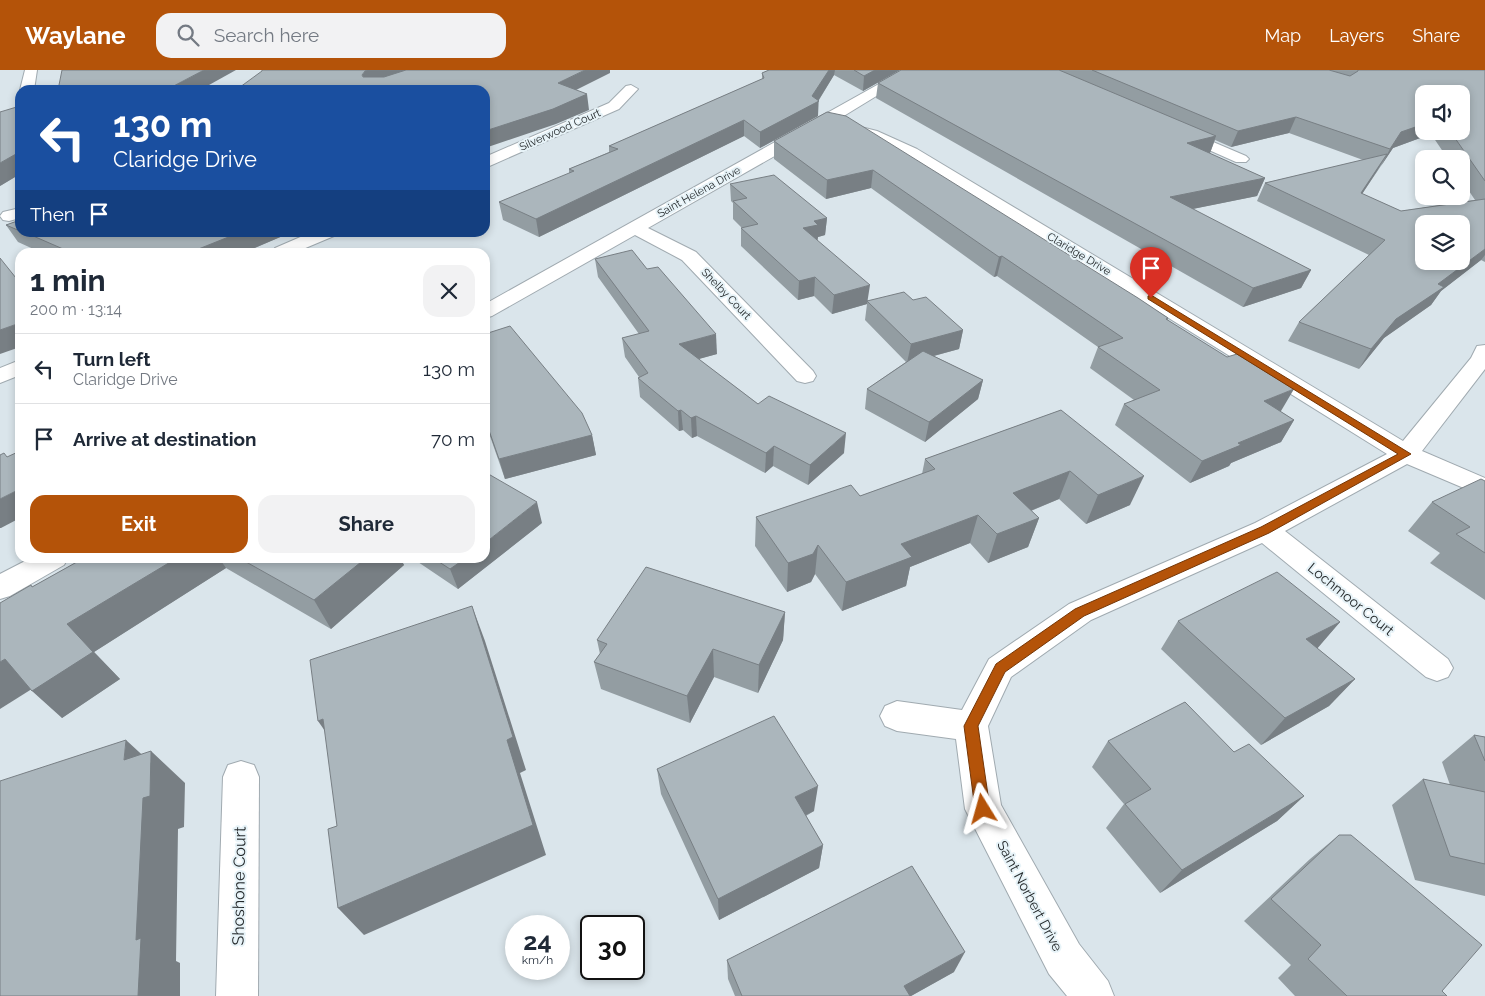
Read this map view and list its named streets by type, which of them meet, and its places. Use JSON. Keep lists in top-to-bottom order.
{
  "streets": {
    "street": [
      "Silverwood Court",
      "Saint Helena Drive",
      "Claridge Drive",
      "Shelby Court",
      "Lochmoor Court",
      "Shoshone Court",
      "Saint Norbert Drive"
    ]
  },
  "crossings": [
    ["Saint Helena Drive", "Claridge Drive"],
    ["Saint Helena Drive", "Shelby Court"]
  ],
  "page": {
    "header": "Waylane",
    "search": "Search here",
    "nav": ["Map", "Layers", "Share"],
    "turn": ["130 m", "Claridge Drive"],
    "then": "Then",
    "heading": ["1 min", "200 m · 13:14"],
    "list": [
      {
        "name": "Turn left",
        "note": "Claridge Drive",
        "value": "130 m"
      },
      {
        "name": "Arrive at destination",
        "value": "70 m"
      }
    ],
    "buttons": ["Exit", "Share"],
    "speed": "24 km/h",
    "limit": "30"
  }
}
